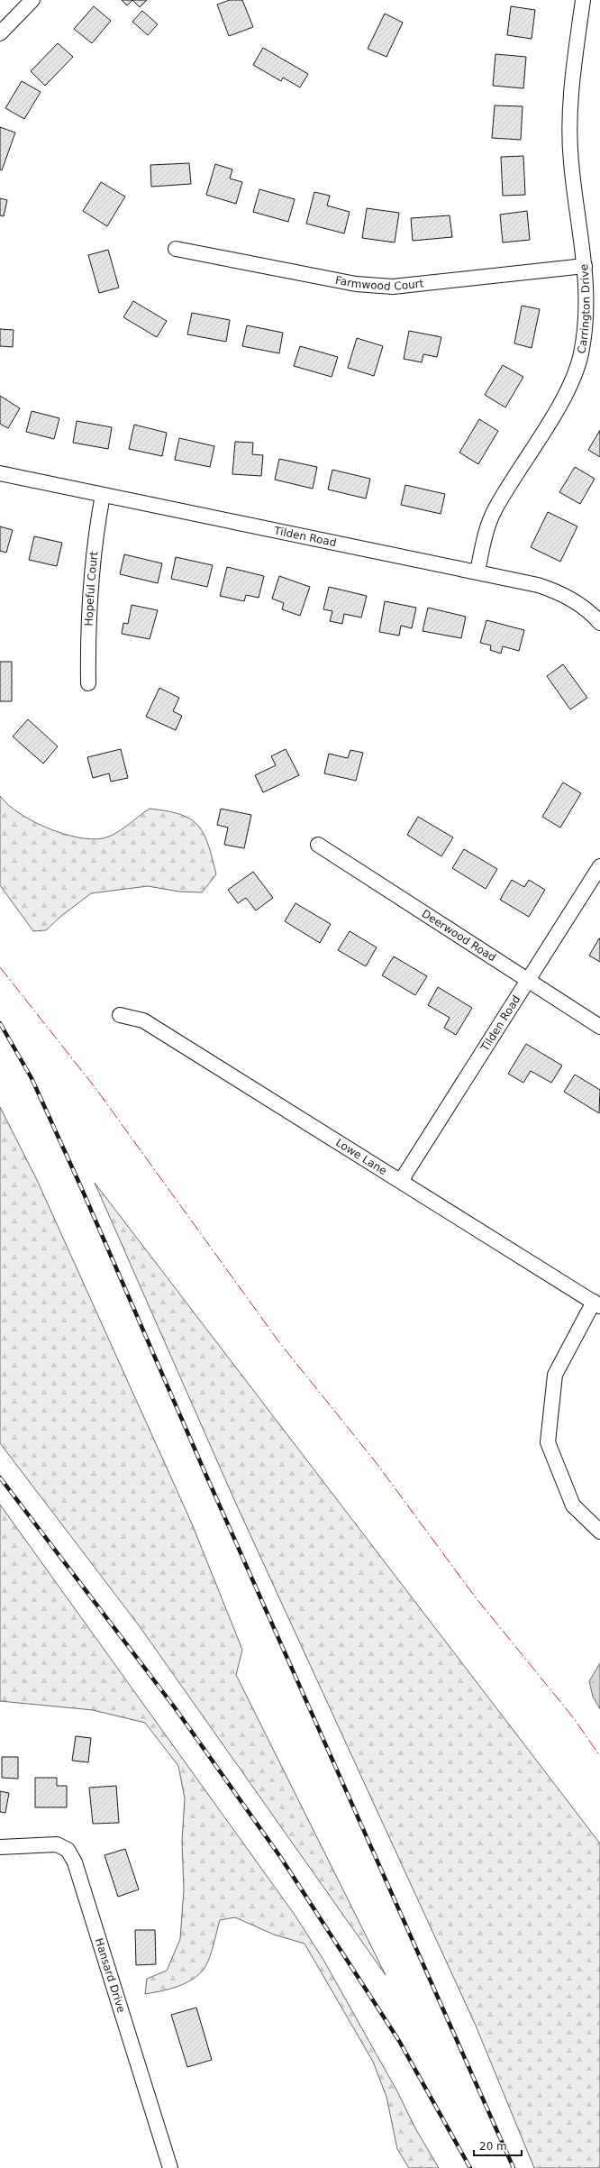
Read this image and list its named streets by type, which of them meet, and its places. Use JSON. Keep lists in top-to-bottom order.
{
  "streets": {
    "street": [
      "Farmwood Court",
      "Carrington Drive",
      "Tilden Road",
      "Hopeful Court",
      "Deerwood Road",
      "Lowe Lane",
      "Hansard Drive"
    ]
  },
  "crossings": [
    ["Farmwood Court", "Carrington Drive"],
    ["Carrington Drive", "Tilden Road"],
    ["Tilden Road", "Hopeful Court"],
    ["Tilden Road", "Deerwood Road"],
    ["Tilden Road", "Lowe Lane"]
  ],
  "scale_bar": "20 m"
}
